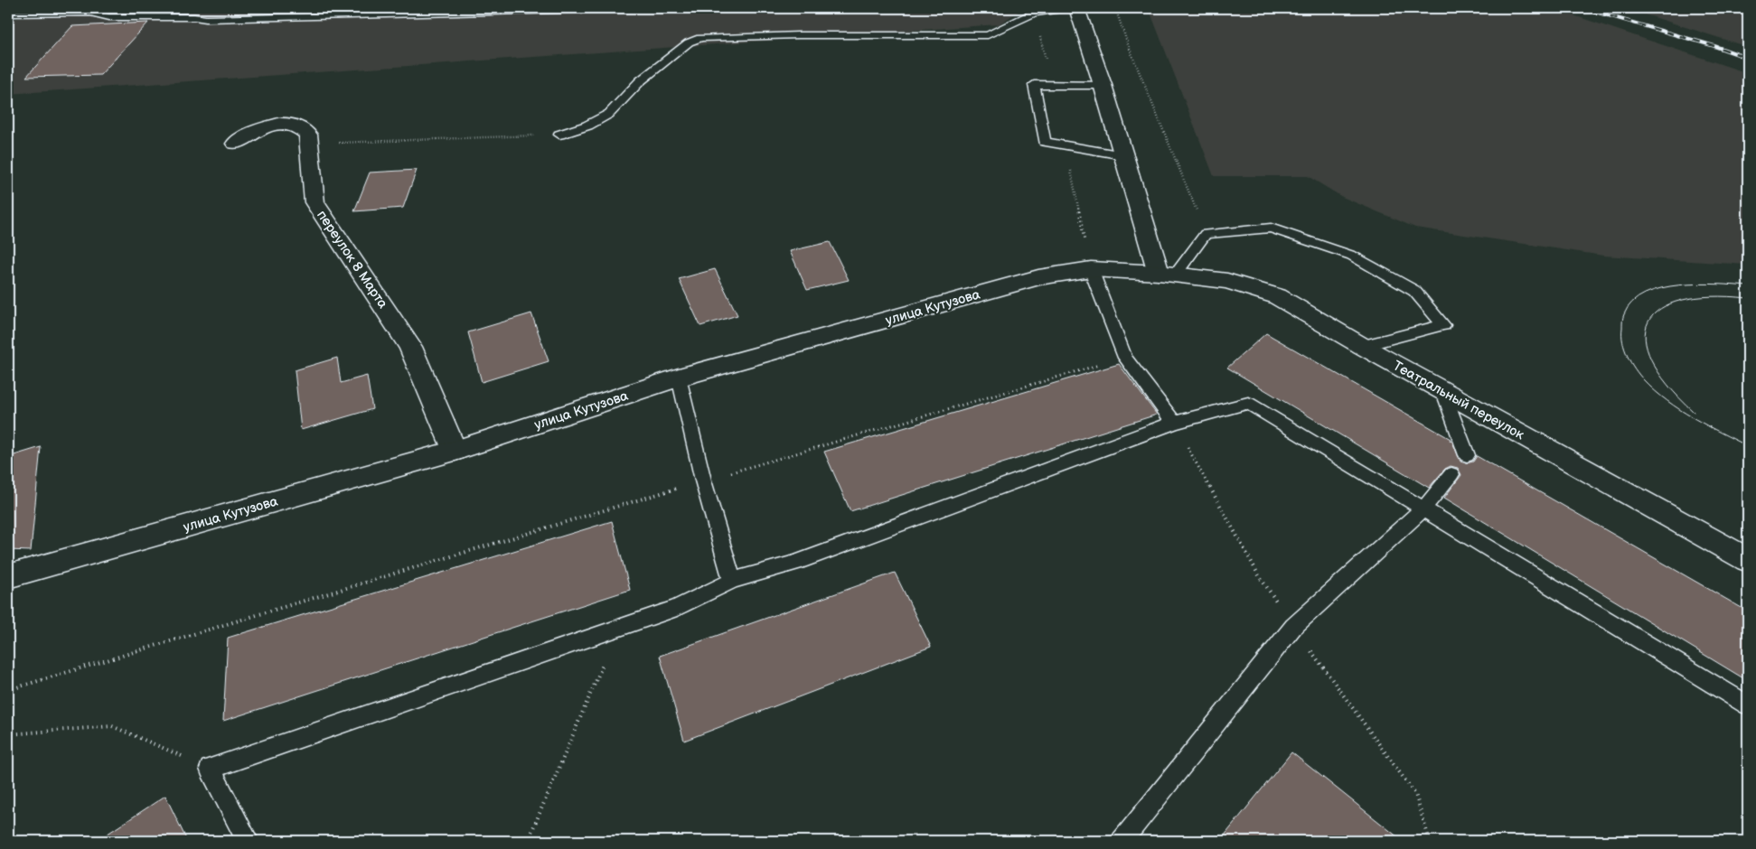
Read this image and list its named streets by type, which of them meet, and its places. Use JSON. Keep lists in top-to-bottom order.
{
  "streets": {
    "main road": ["переулок 8 Марта", "улица Кутузова", "Театральный переулок"]
  },
  "crossings": [
    ["переулок 8 Марта", "улица Кутузова"],
    ["улица Кутузова", "Театральный переулок"]
  ]
}
